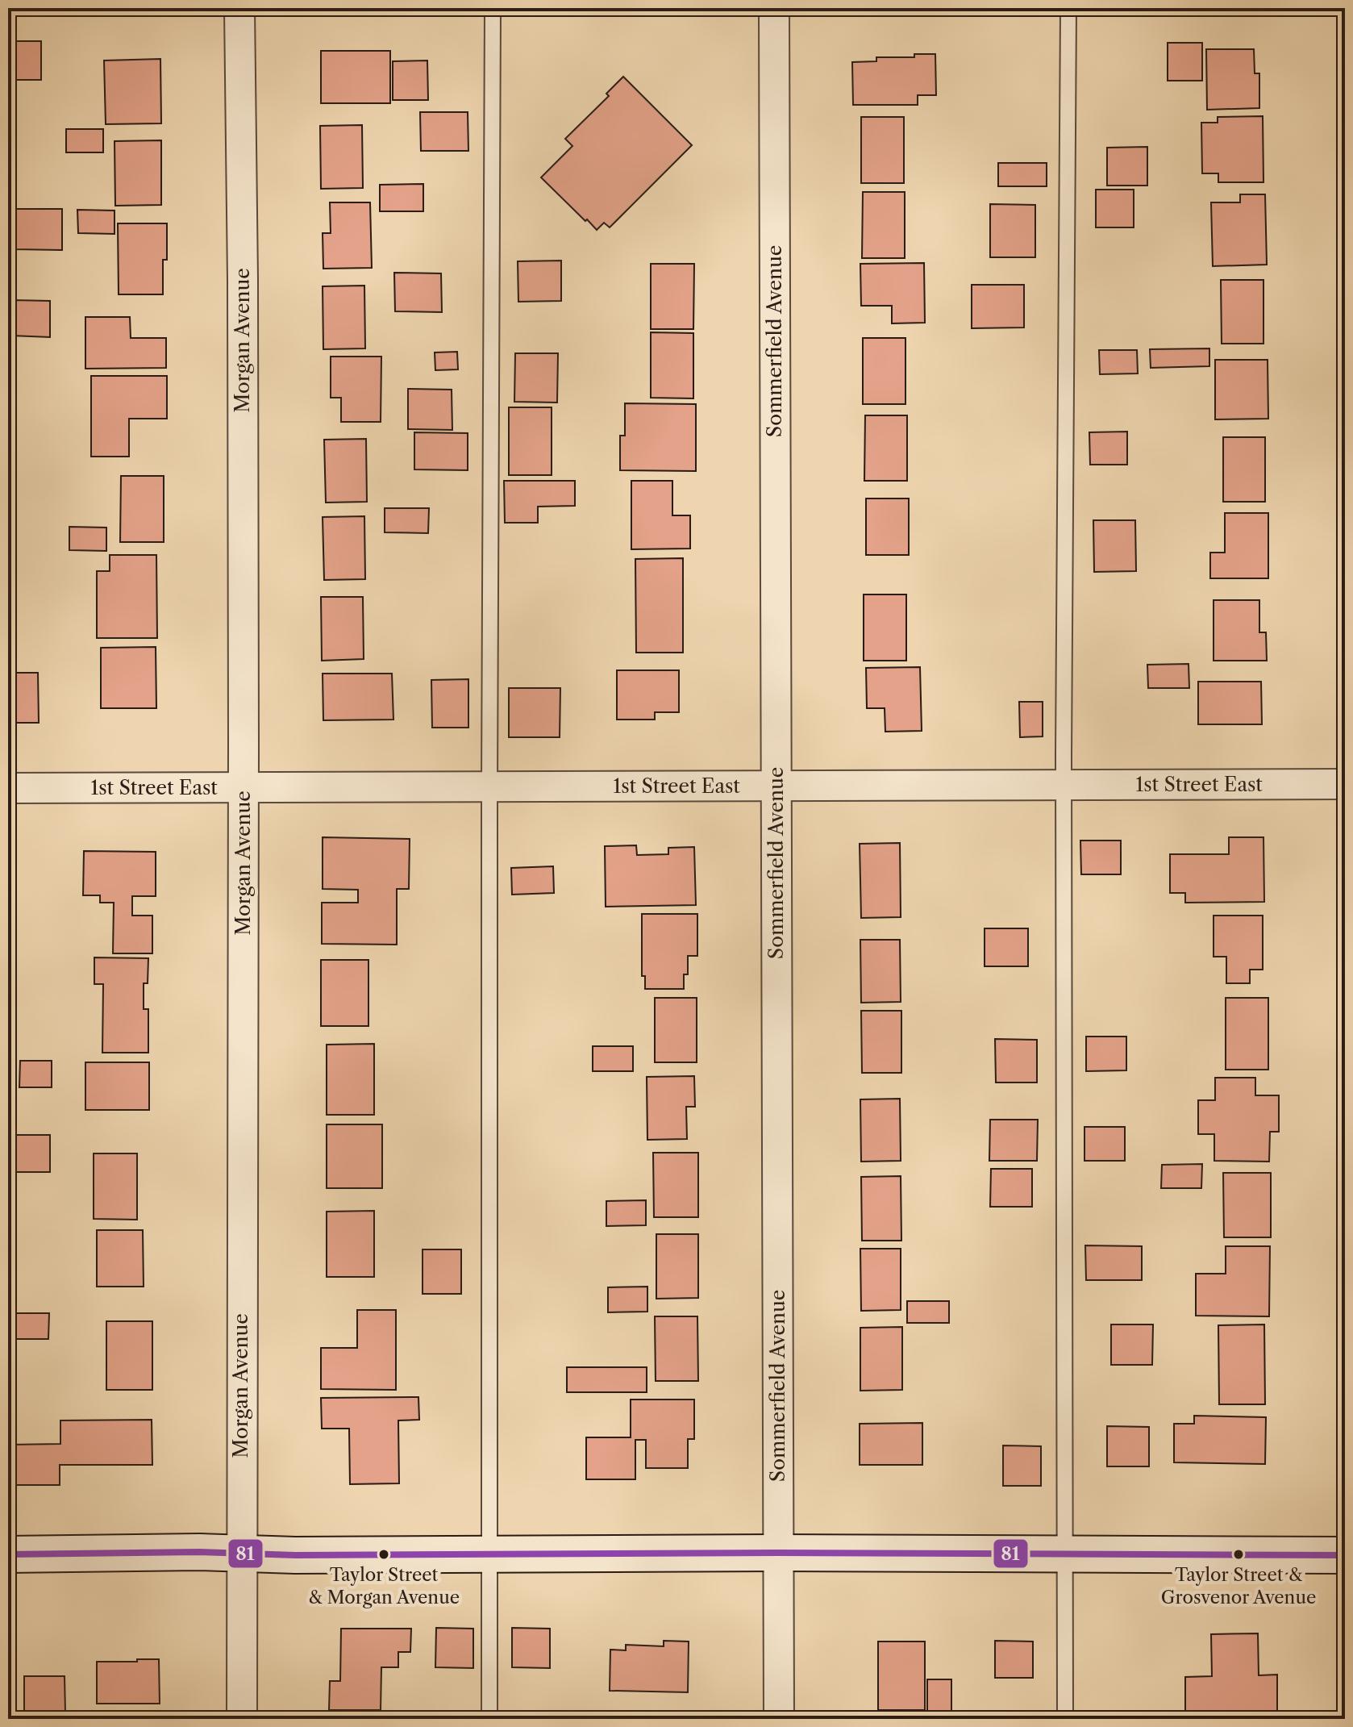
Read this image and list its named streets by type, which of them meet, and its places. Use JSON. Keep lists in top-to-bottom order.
{
  "streets": {
    "street": ["Morgan Avenue", "Sommerfield Avenue", "1st Street East"]
  },
  "crossings": [
    ["Morgan Avenue", "1st Street East"],
    ["Sommerfield Avenue", "1st Street East"]
  ],
  "places": ["Taylor Street & Morgan Avenue", "Taylor Street & Grosvenor Avenue"],
  "lines": ["transit line 81"]
}
